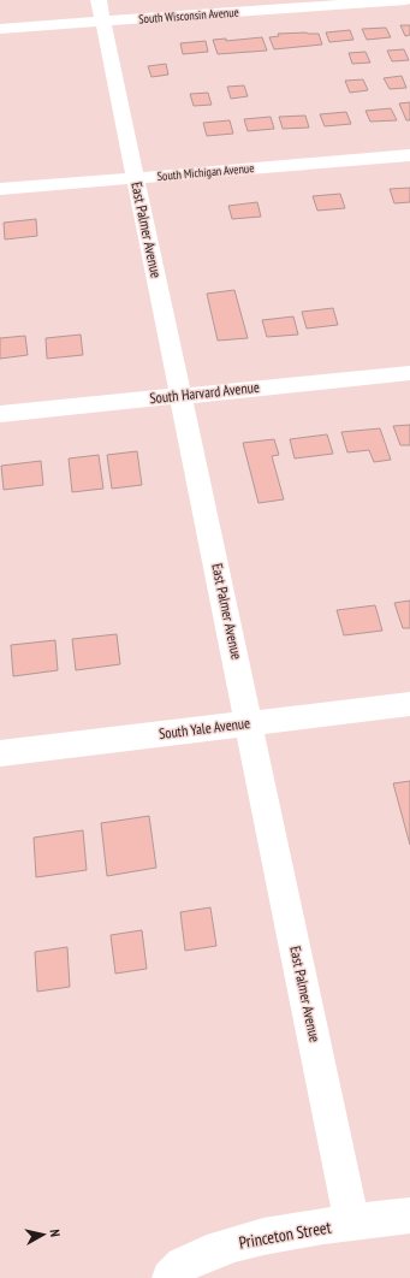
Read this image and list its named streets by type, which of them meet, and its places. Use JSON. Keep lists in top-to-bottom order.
{
  "streets": {
    "street": [
      "South Wisconsin Avenue",
      "South Michigan Avenue",
      "East Palmer Avenue",
      "South Harvard Avenue",
      "South Yale Avenue",
      "Princeton Street"
    ]
  },
  "crossings": [
    ["South Wisconsin Avenue", "East Palmer Avenue"],
    ["South Michigan Avenue", "East Palmer Avenue"],
    ["East Palmer Avenue", "South Harvard Avenue"],
    ["East Palmer Avenue", "South Yale Avenue"],
    ["East Palmer Avenue", "Princeton Street"]
  ],
  "north": "right"
}
